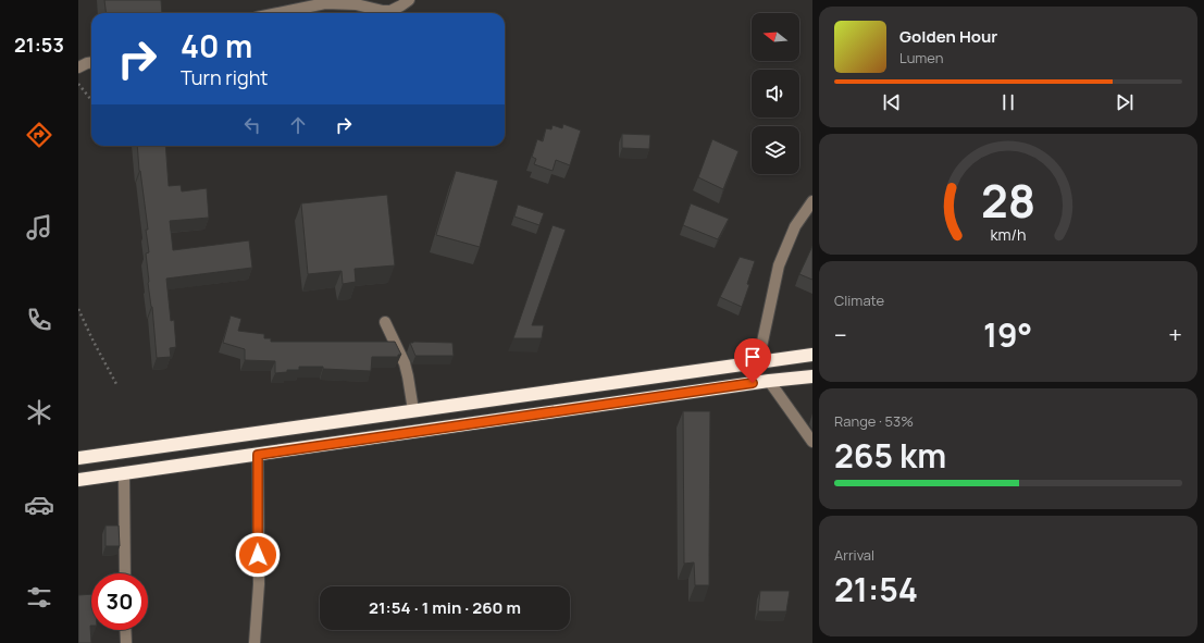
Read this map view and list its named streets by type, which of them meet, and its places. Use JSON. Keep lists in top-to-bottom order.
{
  "north": "left",
  "page": {
    "tabs": "21:53",
    "turn": ["40 m", "Turn right"],
    "song": ["Golden Hour", "Lumen"],
    "tile": [
      "Climate",
      ["Range · 53%", "265 km"],
      ["Arrival", "21:54"]
    ],
    "heat": ["−", "19°", "+"],
    "limit": "30",
    "trip": "21:54 · 1 min · 260 m",
    "gauge": ["28", "km/h"]
  }
}
